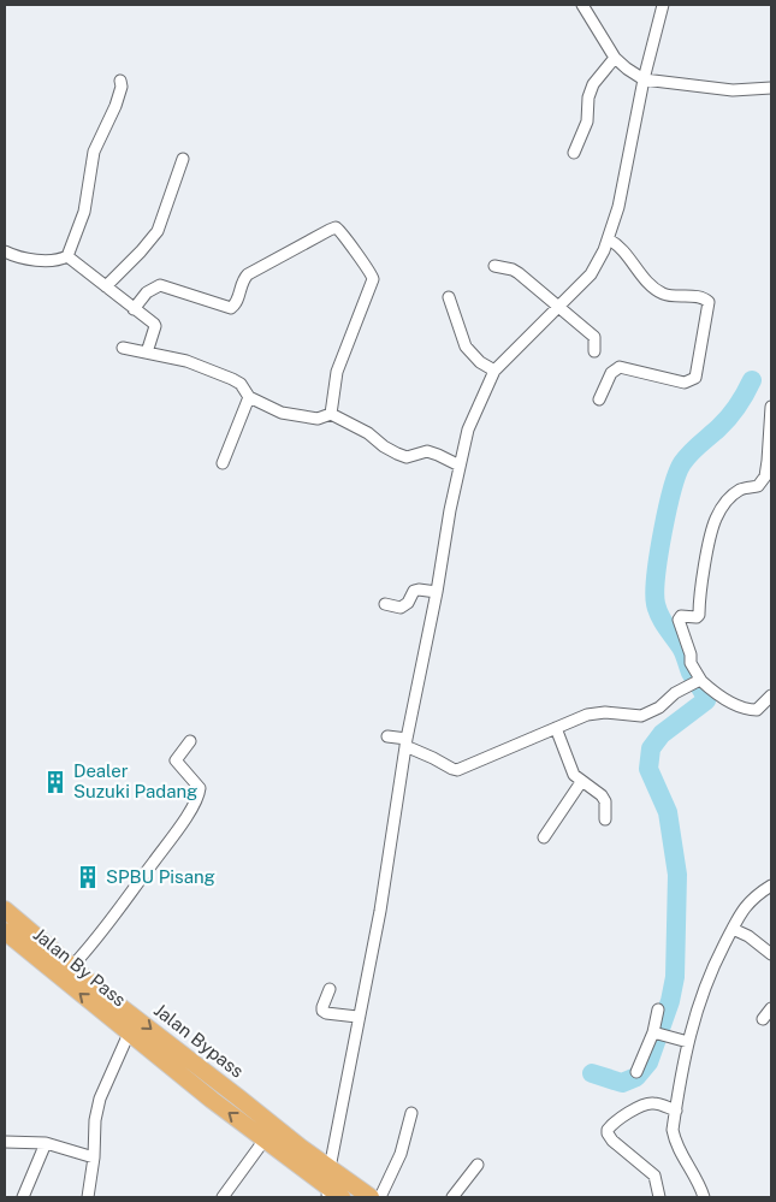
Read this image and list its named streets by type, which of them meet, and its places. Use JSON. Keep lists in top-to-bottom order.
{
  "streets": {
    "highway": ["Jalan By Pass", "Jalan Bypass"]
  },
  "crossings": [
    ["Jalan By Pass", "Jalan Bypass"]
  ],
  "one_way": ["Jalan By Pass"],
  "places": {
    "building": ["Dealer Suzuki Padang", "SPBU Pisang"]
  }
}
